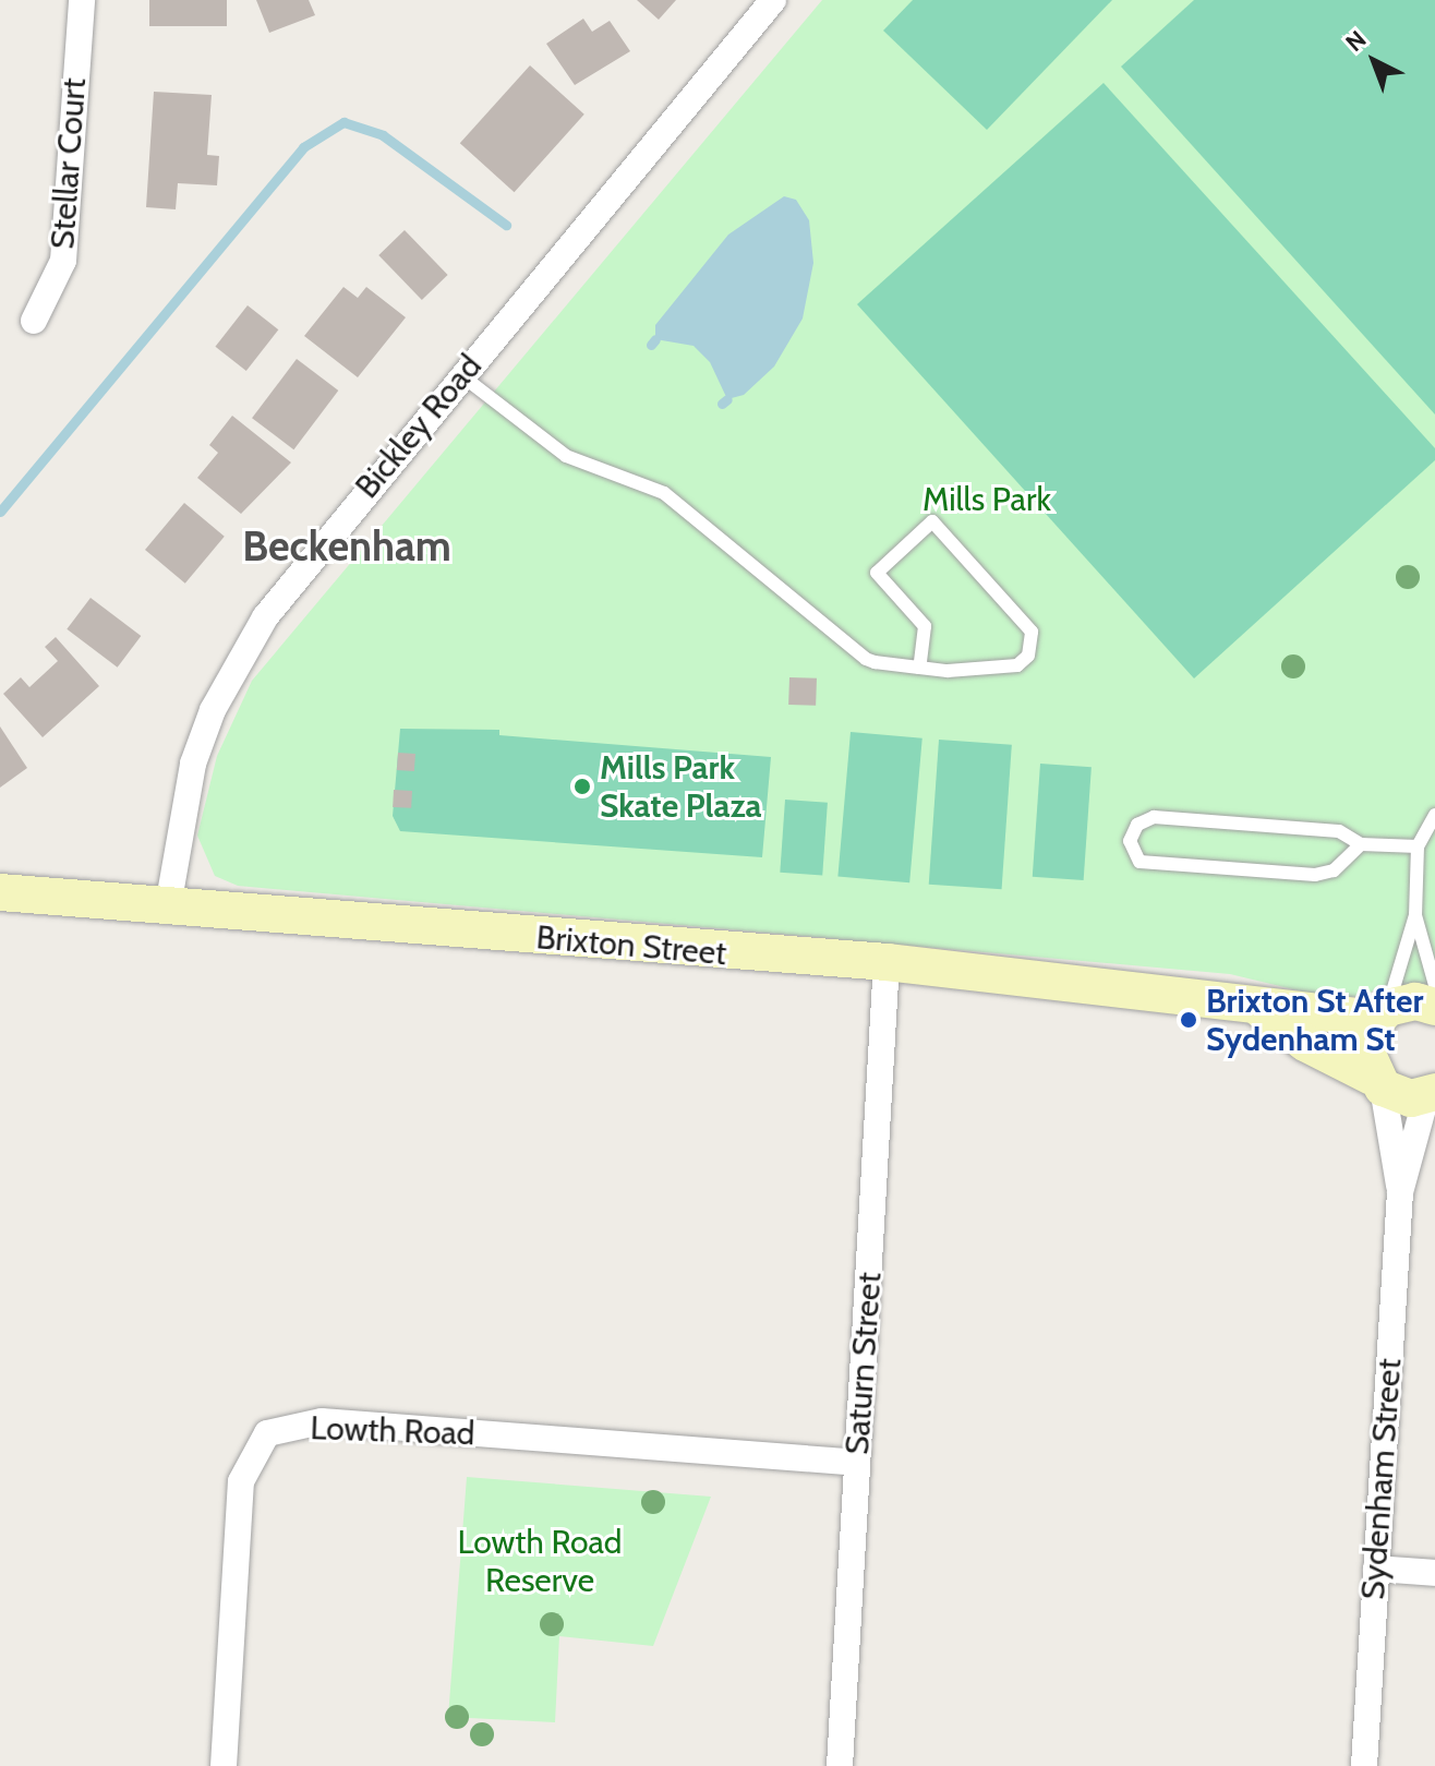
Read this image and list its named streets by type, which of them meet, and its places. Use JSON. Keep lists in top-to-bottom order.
{
  "streets": {
    "main road": ["Brixton Street"],
    "street": [
      "Stellar Court",
      "Bickley Road",
      "Saturn Street",
      "Lowth Road",
      "Sydenham Street"
    ]
  },
  "crossings": [
    ["Bickley Road", "Brixton Street"],
    ["Brixton Street", "Saturn Street"],
    ["Brixton Street", "Sydenham Street"],
    ["Saturn Street", "Lowth Road"]
  ],
  "districts": ["Beckenham"],
  "parks": ["Mills Park", "Lowth Road Reserve"],
  "places": ["Mills Park Skate Plaza", "Brixton St After Sydenham St"],
  "north": "top left"
}
